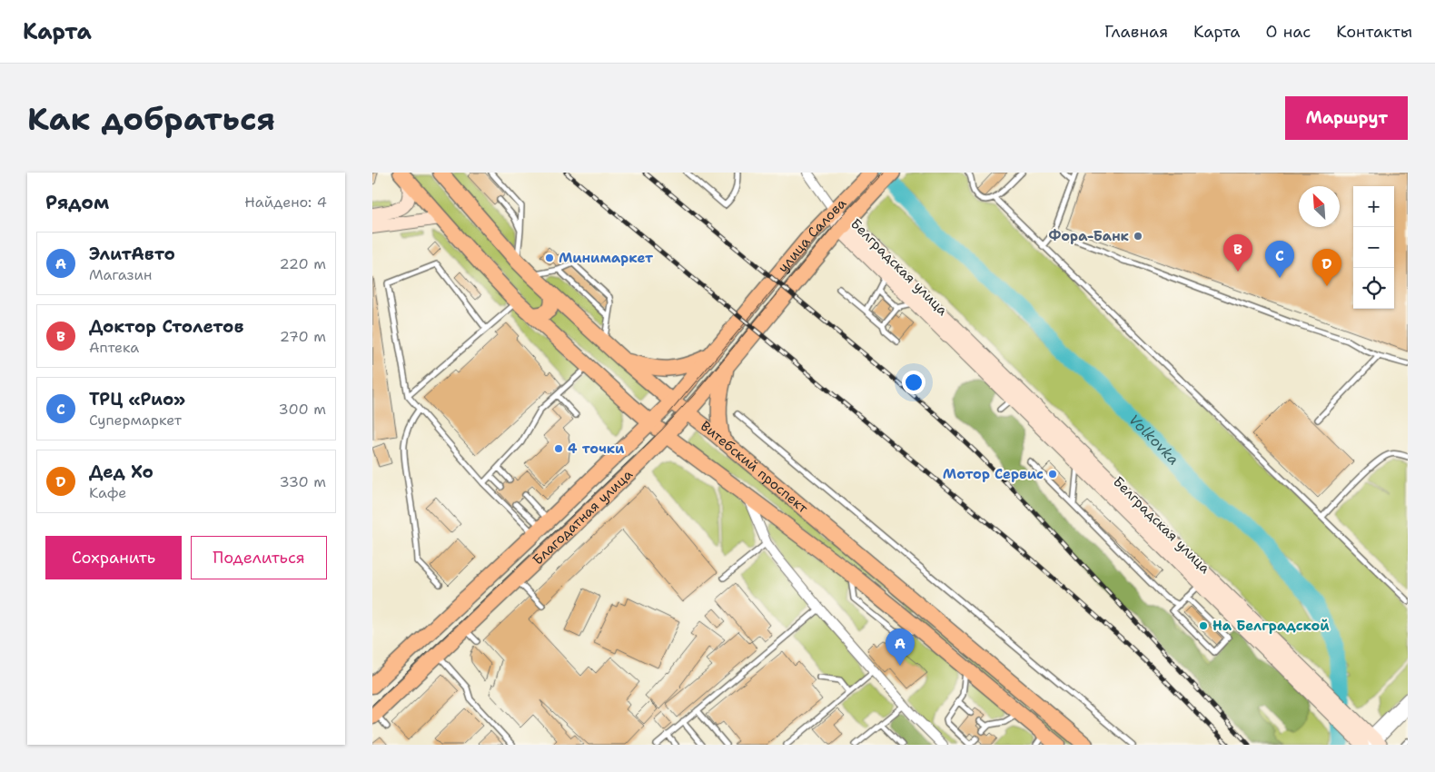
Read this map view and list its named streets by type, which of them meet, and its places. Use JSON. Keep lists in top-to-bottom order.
{
  "streets": {
    "main road": ["улица Салова", "Витебский проспект", "Благодатная улица"],
    "street": ["Белградская улица"]
  },
  "crossings": [
    ["улица Салова", "Белградская улица"],
    ["улица Салова", "Благодатная улица"],
    ["Витебский проспект", "Благодатная улица"]
  ],
  "water": ["Volkovka"],
  "places": [
    "Фора-Банк",
    "Минимаркет",
    "4 точки",
    "Мотор Сервис",
    "На Белградской"
  ],
  "north": "top left",
  "page": {
    "header": "Карта",
    "nav": [
      "Главная",
      "Карта",
      "О нас",
      "Контакты"
    ],
    "buttons": [
      "Маршрут",
      ["Сохранить", "Поделиться"]
    ],
    "title": "Как добраться",
    "heading": ["Рядом", "Найдено: 4"],
    "map_buttons": ["+", "−"],
    "list": [
      {
        "mark": "A",
        "name": "ЭлитАвто",
        "note": "Магазин",
        "value": "220 m"
      },
      {
        "mark": "B",
        "name": "Доктор Столетов",
        "note": "Аптека",
        "value": "270 m"
      },
      {
        "mark": "C",
        "name": "ТРЦ «Рио»",
        "note": "Супермаркет",
        "value": "300 m"
      },
      {
        "mark": "D",
        "name": "Дед Хо",
        "note": "Кафе",
        "value": "330 m"
      }
    ],
    "pins": [
      "B",
      "C",
      "D",
      "A"
    ]
  }
}
